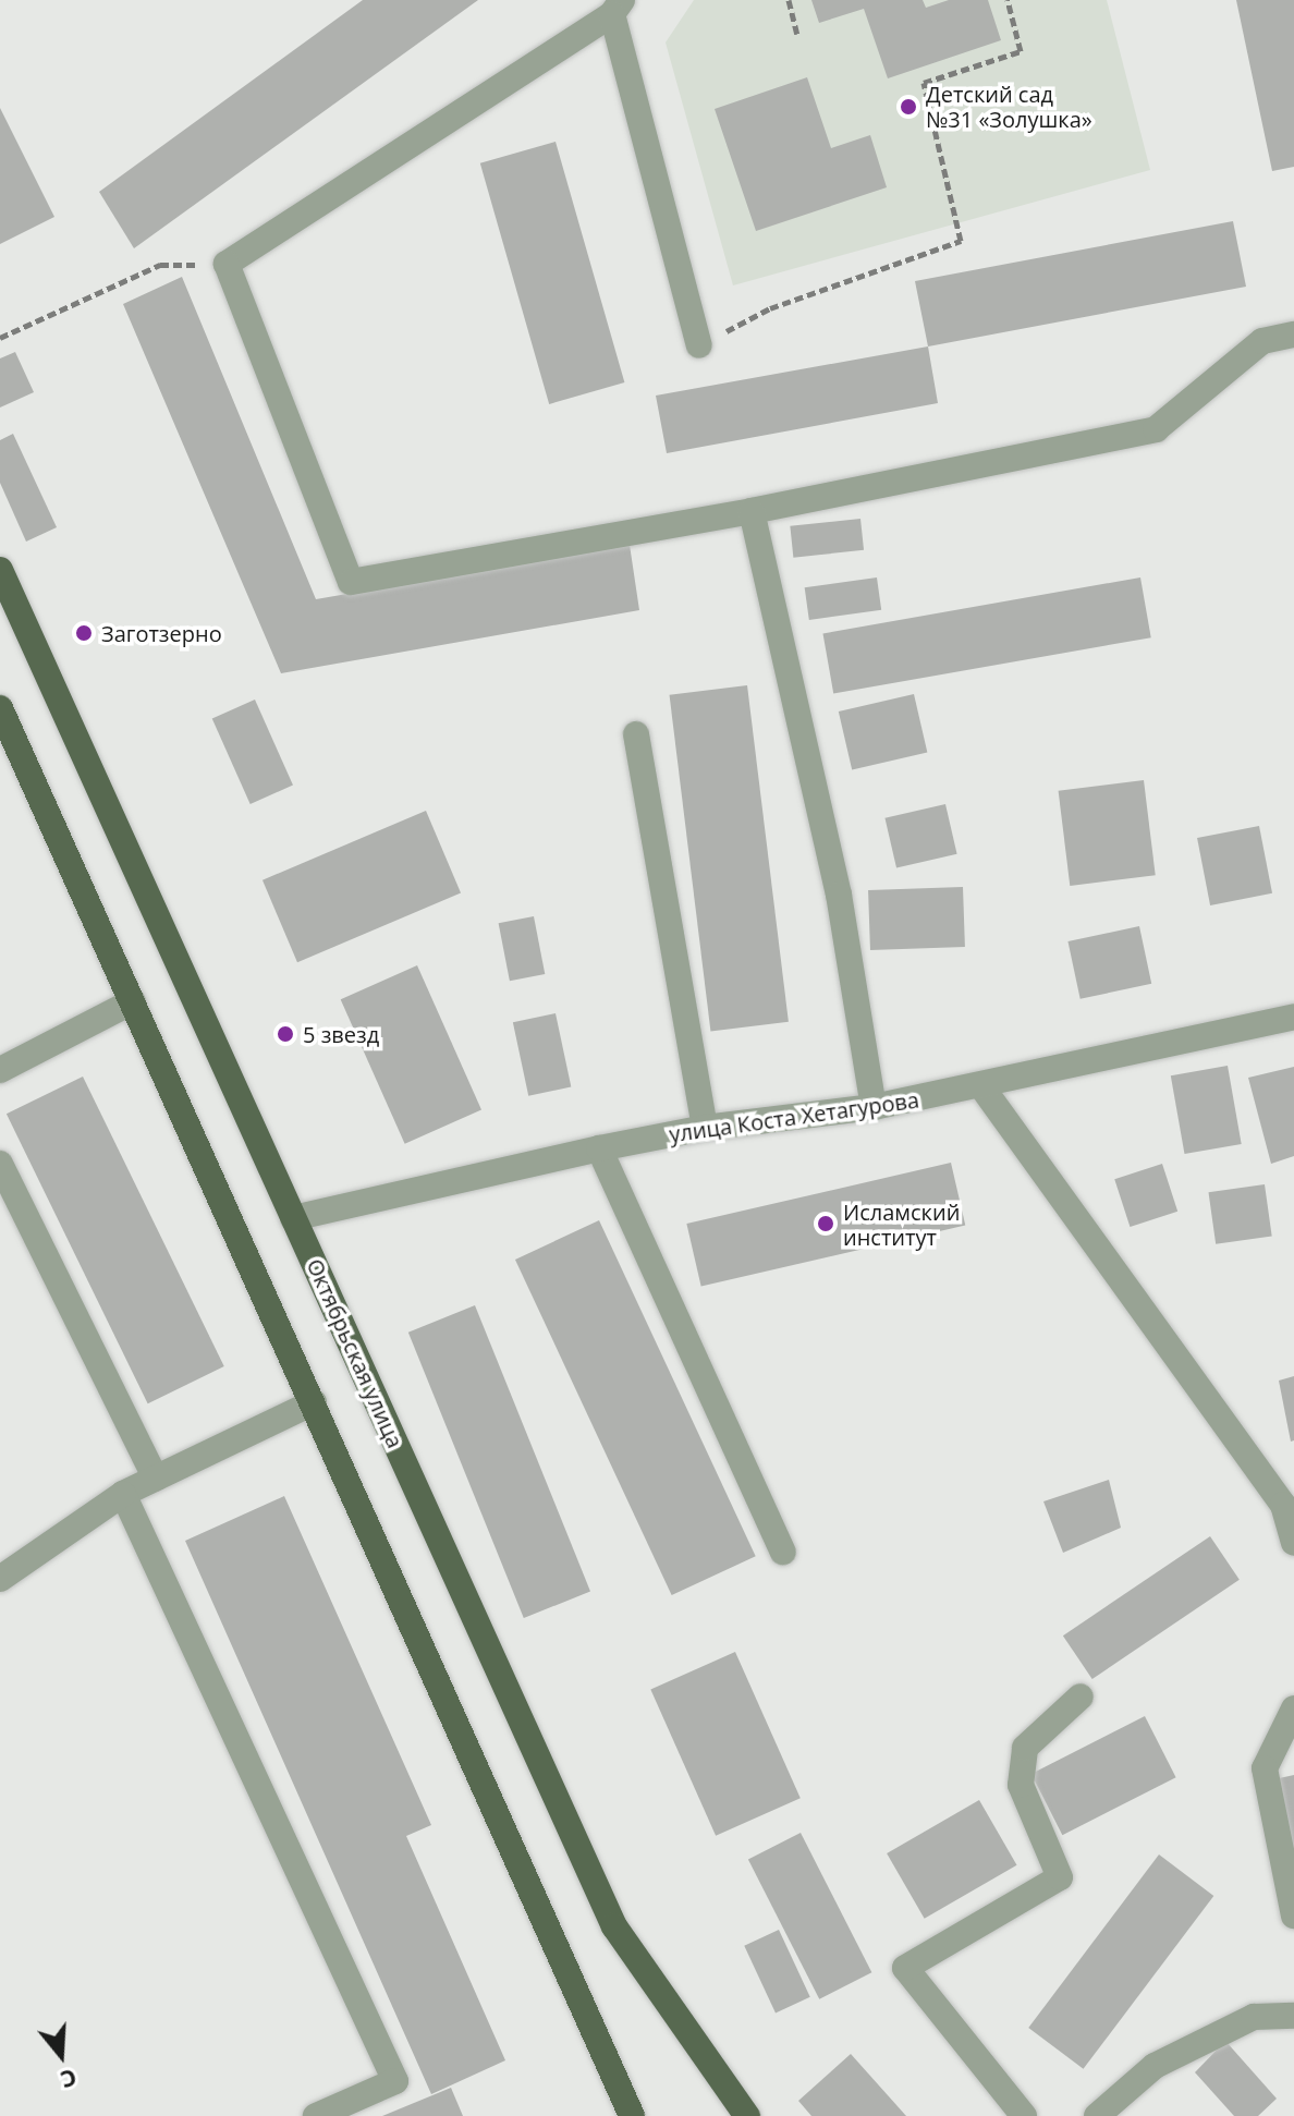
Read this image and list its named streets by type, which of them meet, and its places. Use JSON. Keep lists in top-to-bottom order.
{
  "streets": {
    "main road": ["Октябрьская улица"],
    "street": ["улица Коста Хетагурова"]
  },
  "crossings": [
    ["улица Коста Хетагурова", "Октябрьская улица"]
  ],
  "places": [
    "Детский сад №31 «Золушка»",
    "Заготзерно",
    "5 звезд",
    "Исламский институт"
  ],
  "north": "bottom"
}
